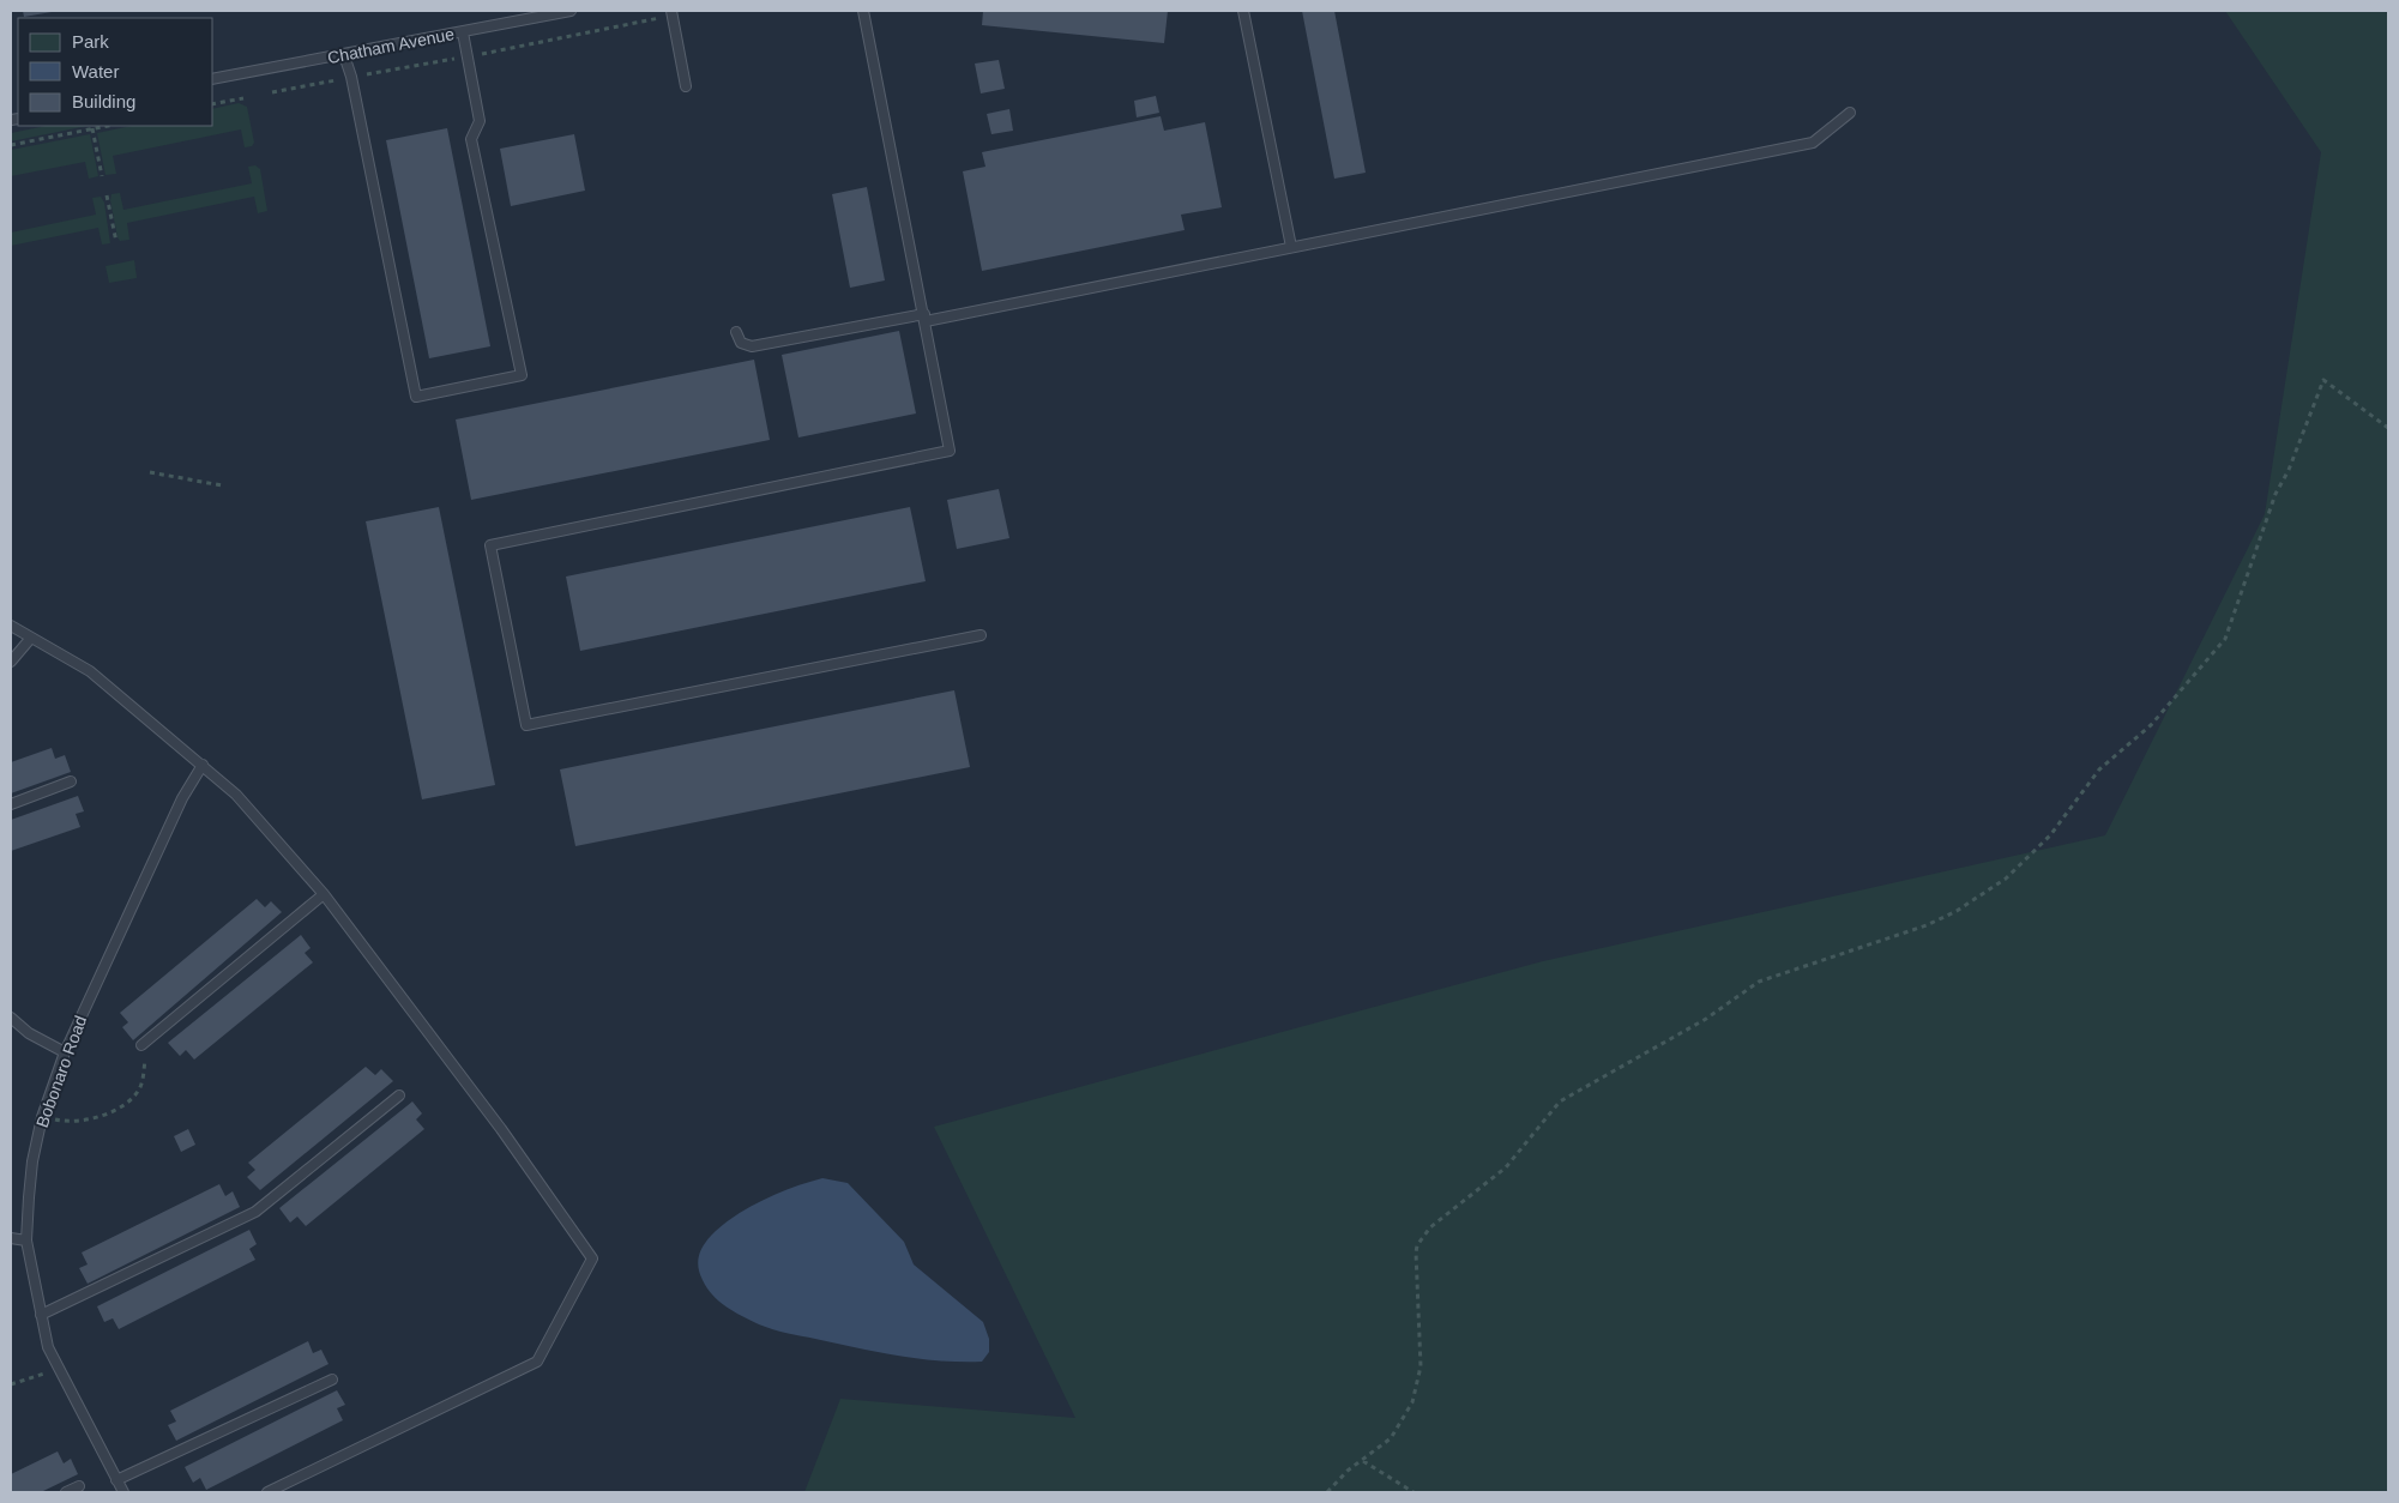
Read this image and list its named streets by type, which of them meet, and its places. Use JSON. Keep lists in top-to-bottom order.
{
  "streets": {
    "lane": ["Chatham Avenue", "Bobonaro Road"]
  },
  "legend": ["Park", "Water", "Building"]
}
